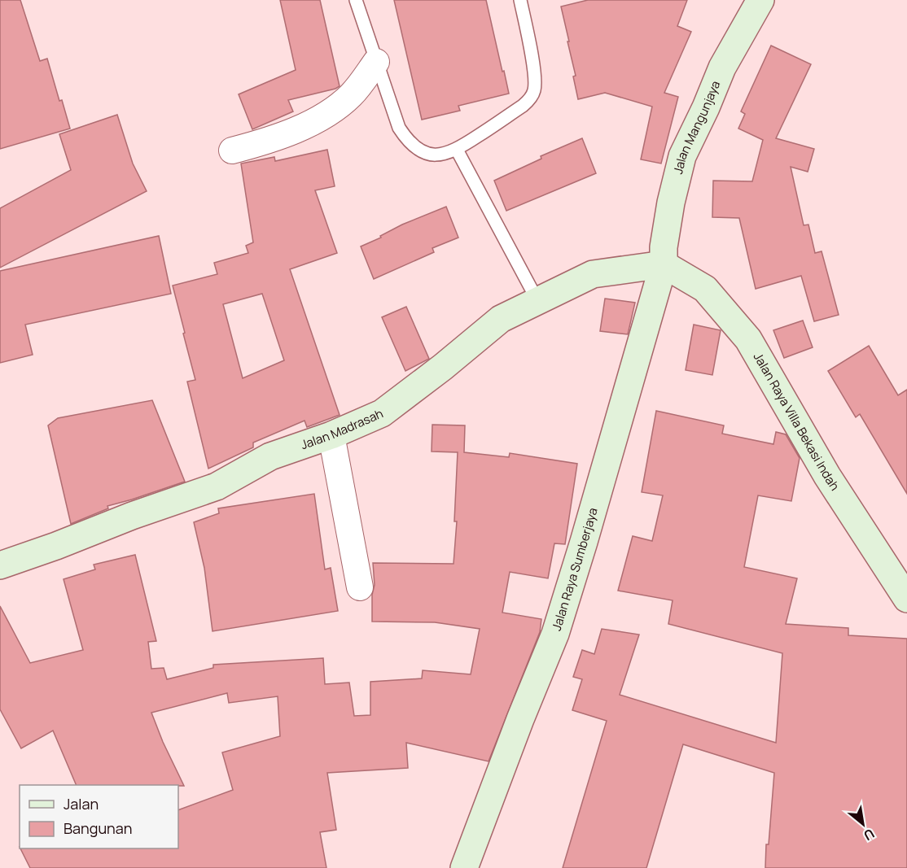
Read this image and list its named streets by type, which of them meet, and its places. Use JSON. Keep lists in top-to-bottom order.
{
  "streets": {
    "street": [
      "Jalan Mangunjaya",
      "Jalan Raya Villa Bekasi Indah",
      "Jalan Madrasah",
      "Jalan Raya Sumberjaya"
    ]
  },
  "crossings": [
    ["Jalan Mangunjaya", "Jalan Raya Villa Bekasi Indah"],
    ["Jalan Mangunjaya", "Jalan Madrasah"],
    ["Jalan Mangunjaya", "Jalan Raya Sumberjaya"],
    ["Jalan Raya Villa Bekasi Indah", "Jalan Madrasah"],
    ["Jalan Raya Villa Bekasi Indah", "Jalan Raya Sumberjaya"],
    ["Jalan Madrasah", "Jalan Raya Sumberjaya"]
  ],
  "legend": ["Jalan", "Bangunan"],
  "north": "bottom right"
}
